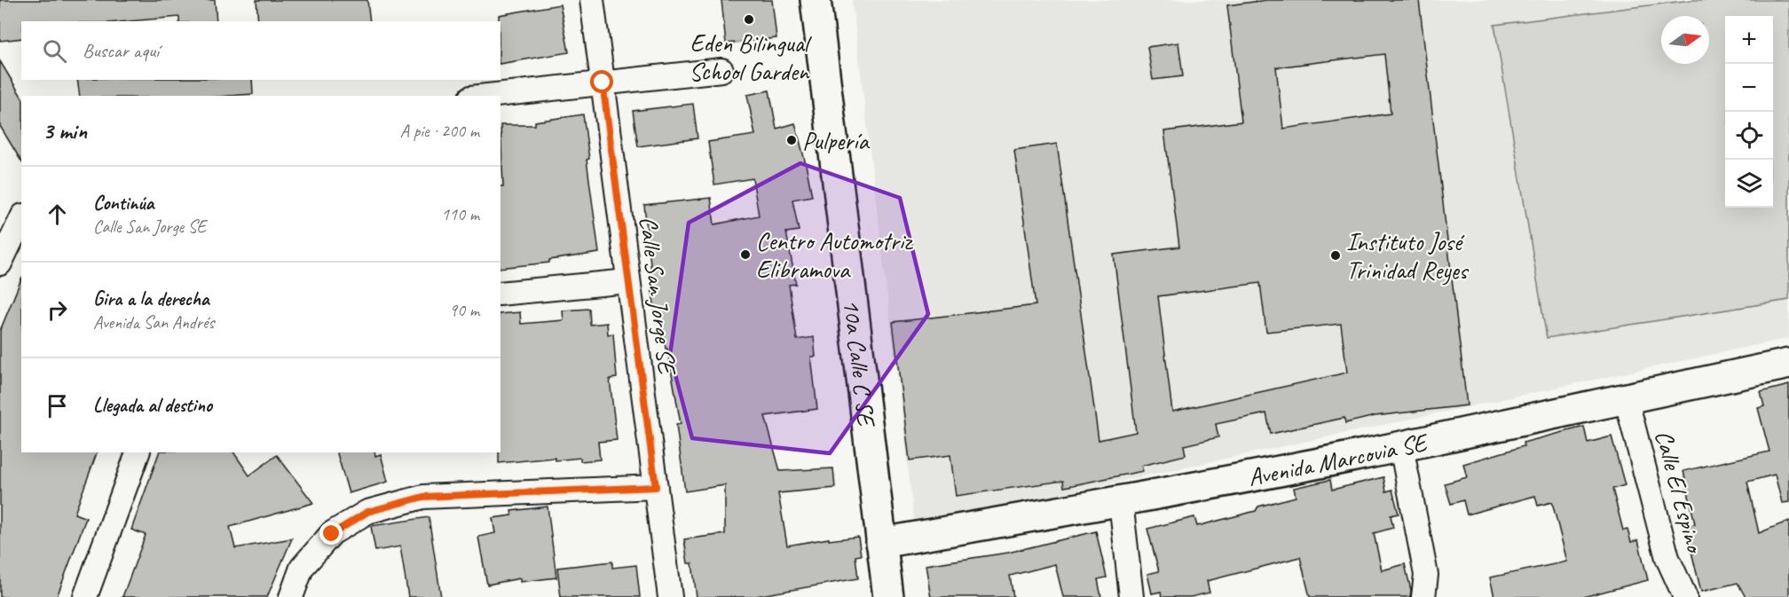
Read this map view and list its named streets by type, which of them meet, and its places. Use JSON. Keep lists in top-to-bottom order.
{
  "streets": {
    "street": [
      "Calle San Jorge SE",
      "10a Calle C SE",
      "Avenida Marcovia SE",
      "Calle El Espino"
    ]
  },
  "crossings": [
    ["10a Calle C SE", "Avenida Marcovia SE"],
    ["Avenida Marcovia SE", "Calle El Espino"]
  ],
  "places": [
    "Eden Bilingual School Garden",
    "Pulpería",
    "Centro Automotriz Elibramova",
    "Instituto José Trinidad Reyes"
  ],
  "north": "right",
  "page": {
    "map_buttons": ["+", "−"],
    "search": "Buscar aquí",
    "heading": ["3 min", "A pie · 200 m"],
    "list": [
      ["Continúa", "Calle San Jorge SE", "110 m"],
      ["Gira a la derecha", "Avenida San Andrés", "90 m"],
      "Llegada al destino"
    ]
  }
}
